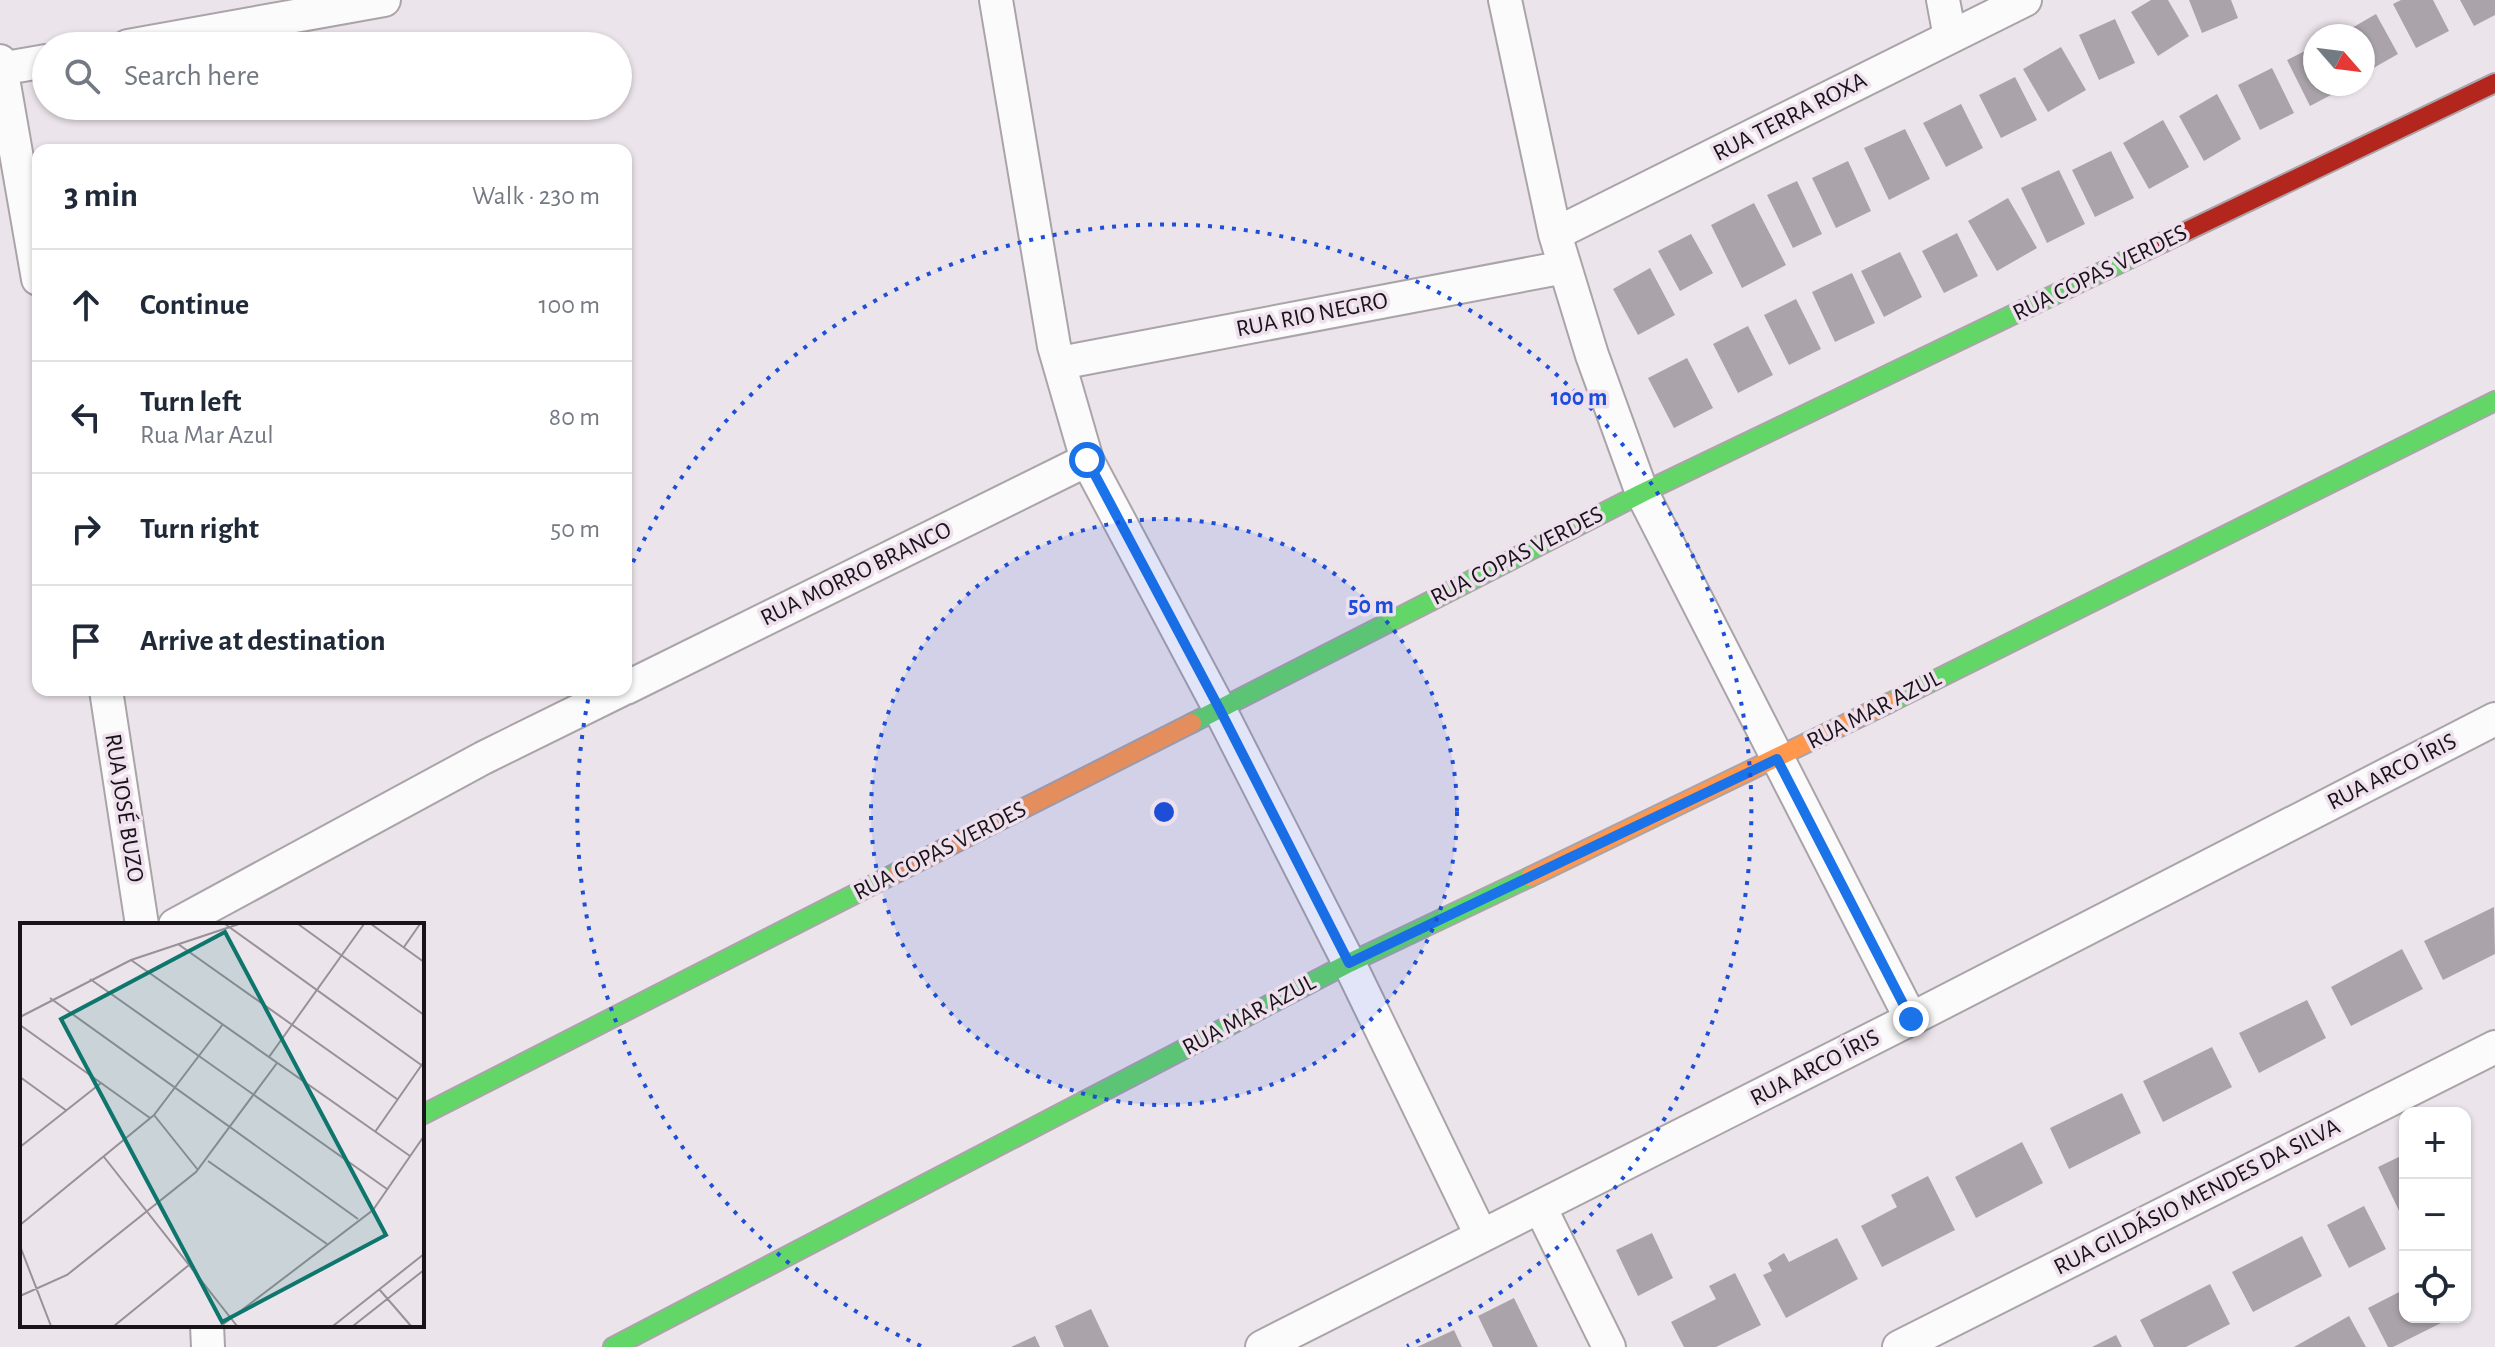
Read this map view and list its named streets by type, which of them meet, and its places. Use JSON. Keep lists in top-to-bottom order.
{
  "streets": {
    "street": [
      "RUA TERRA ROXA",
      "RUA COPAS VERDES",
      "RUA RIO NEGRO",
      "RUA MORRO BRANCO",
      "RUA MAR AZUL",
      "RUA ARCO ÍRIS",
      "RUA JOSÉ BUZO",
      "RUA GILDÁSIO MENDES DA SILVA"
    ]
  },
  "north": "bottom right",
  "page": {
    "search": "Search here",
    "heading": ["3 min", "Walk · 230 m"],
    "list": [
      ["Continue", "100 m"],
      ["Turn left", "Rua Mar Azul", "80 m"],
      ["Turn right", "50 m"],
      "Arrive at destination"
    ],
    "map_buttons": ["+", "−"]
  },
  "rings": ["100 m", "50 m"]
}
